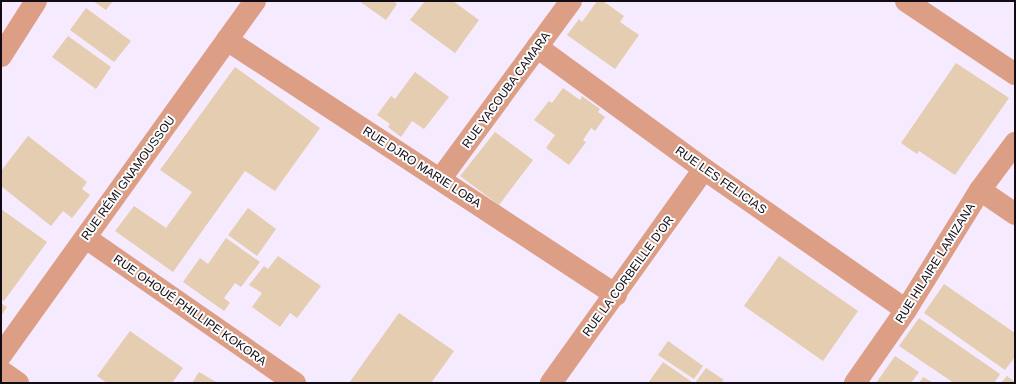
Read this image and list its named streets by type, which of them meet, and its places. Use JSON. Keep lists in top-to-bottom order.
{
  "streets": {
    "street": [
      "RUE YACOUBA CAMARA",
      "RUE DJRO MARIE LOBA",
      "RUE RÉMI GNAMOUSSOU",
      "RUE LES FELICIAS",
      "RUE HILAIRE LAMIZANA",
      "RUE LA CORBEILLE D'OR",
      "RUE OHOUÉ PHILLIPE KOKORA"
    ]
  },
  "crossings": [
    ["RUE YACOUBA CAMARA", "RUE DJRO MARIE LOBA"],
    ["RUE YACOUBA CAMARA", "RUE LES FELICIAS"],
    ["RUE DJRO MARIE LOBA", "RUE RÉMI GNAMOUSSOU"],
    ["RUE DJRO MARIE LOBA", "RUE LA CORBEILLE D'OR"],
    ["RUE RÉMI GNAMOUSSOU", "RUE OHOUÉ PHILLIPE KOKORA"],
    ["RUE LES FELICIAS", "RUE HILAIRE LAMIZANA"],
    ["RUE LES FELICIAS", "RUE LA CORBEILLE D'OR"]
  ]
}
